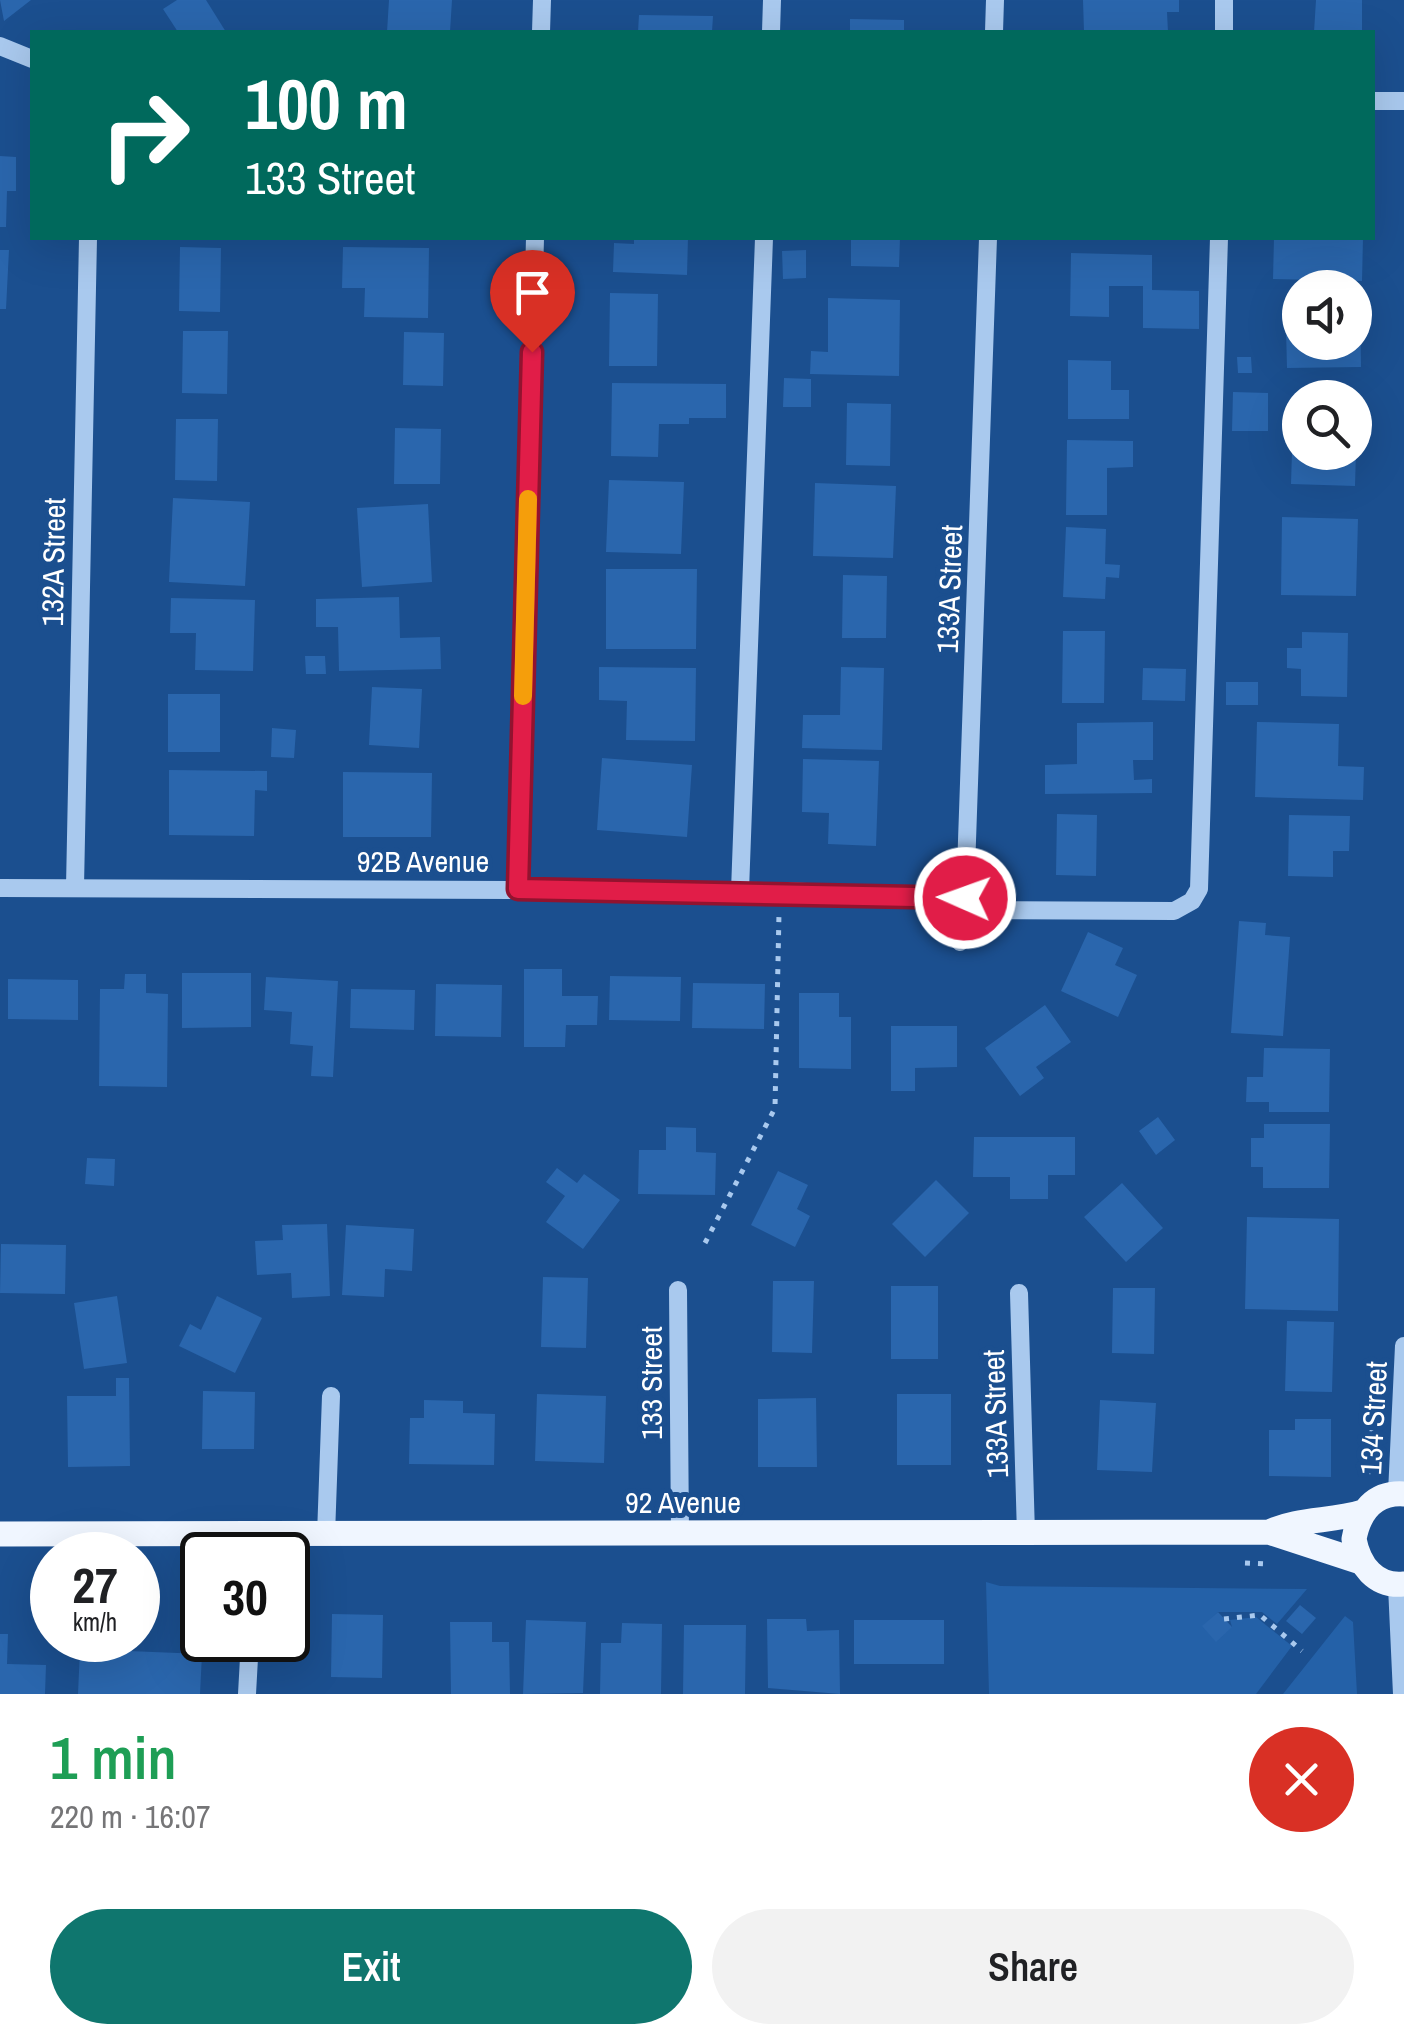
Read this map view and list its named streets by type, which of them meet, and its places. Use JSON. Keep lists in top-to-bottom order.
{
  "streets": {
    "main road": ["92 Avenue"],
    "street": [
      "132A Street",
      "133A Street",
      "92B Avenue",
      "133 Street",
      "134 Street"
    ]
  },
  "crossings": [
    ["132A Street", "92B Avenue"],
    ["133A Street", "92B Avenue"],
    ["133A Street", "92 Avenue"],
    ["133 Street", "92 Avenue"]
  ],
  "page": {
    "turn": ["100 m", "133 Street"],
    "speed": "27 km/h",
    "limit": "30",
    "heading": ["1 min", "220 m · 16:07"],
    "buttons": ["Exit", "Share"]
  }
}
